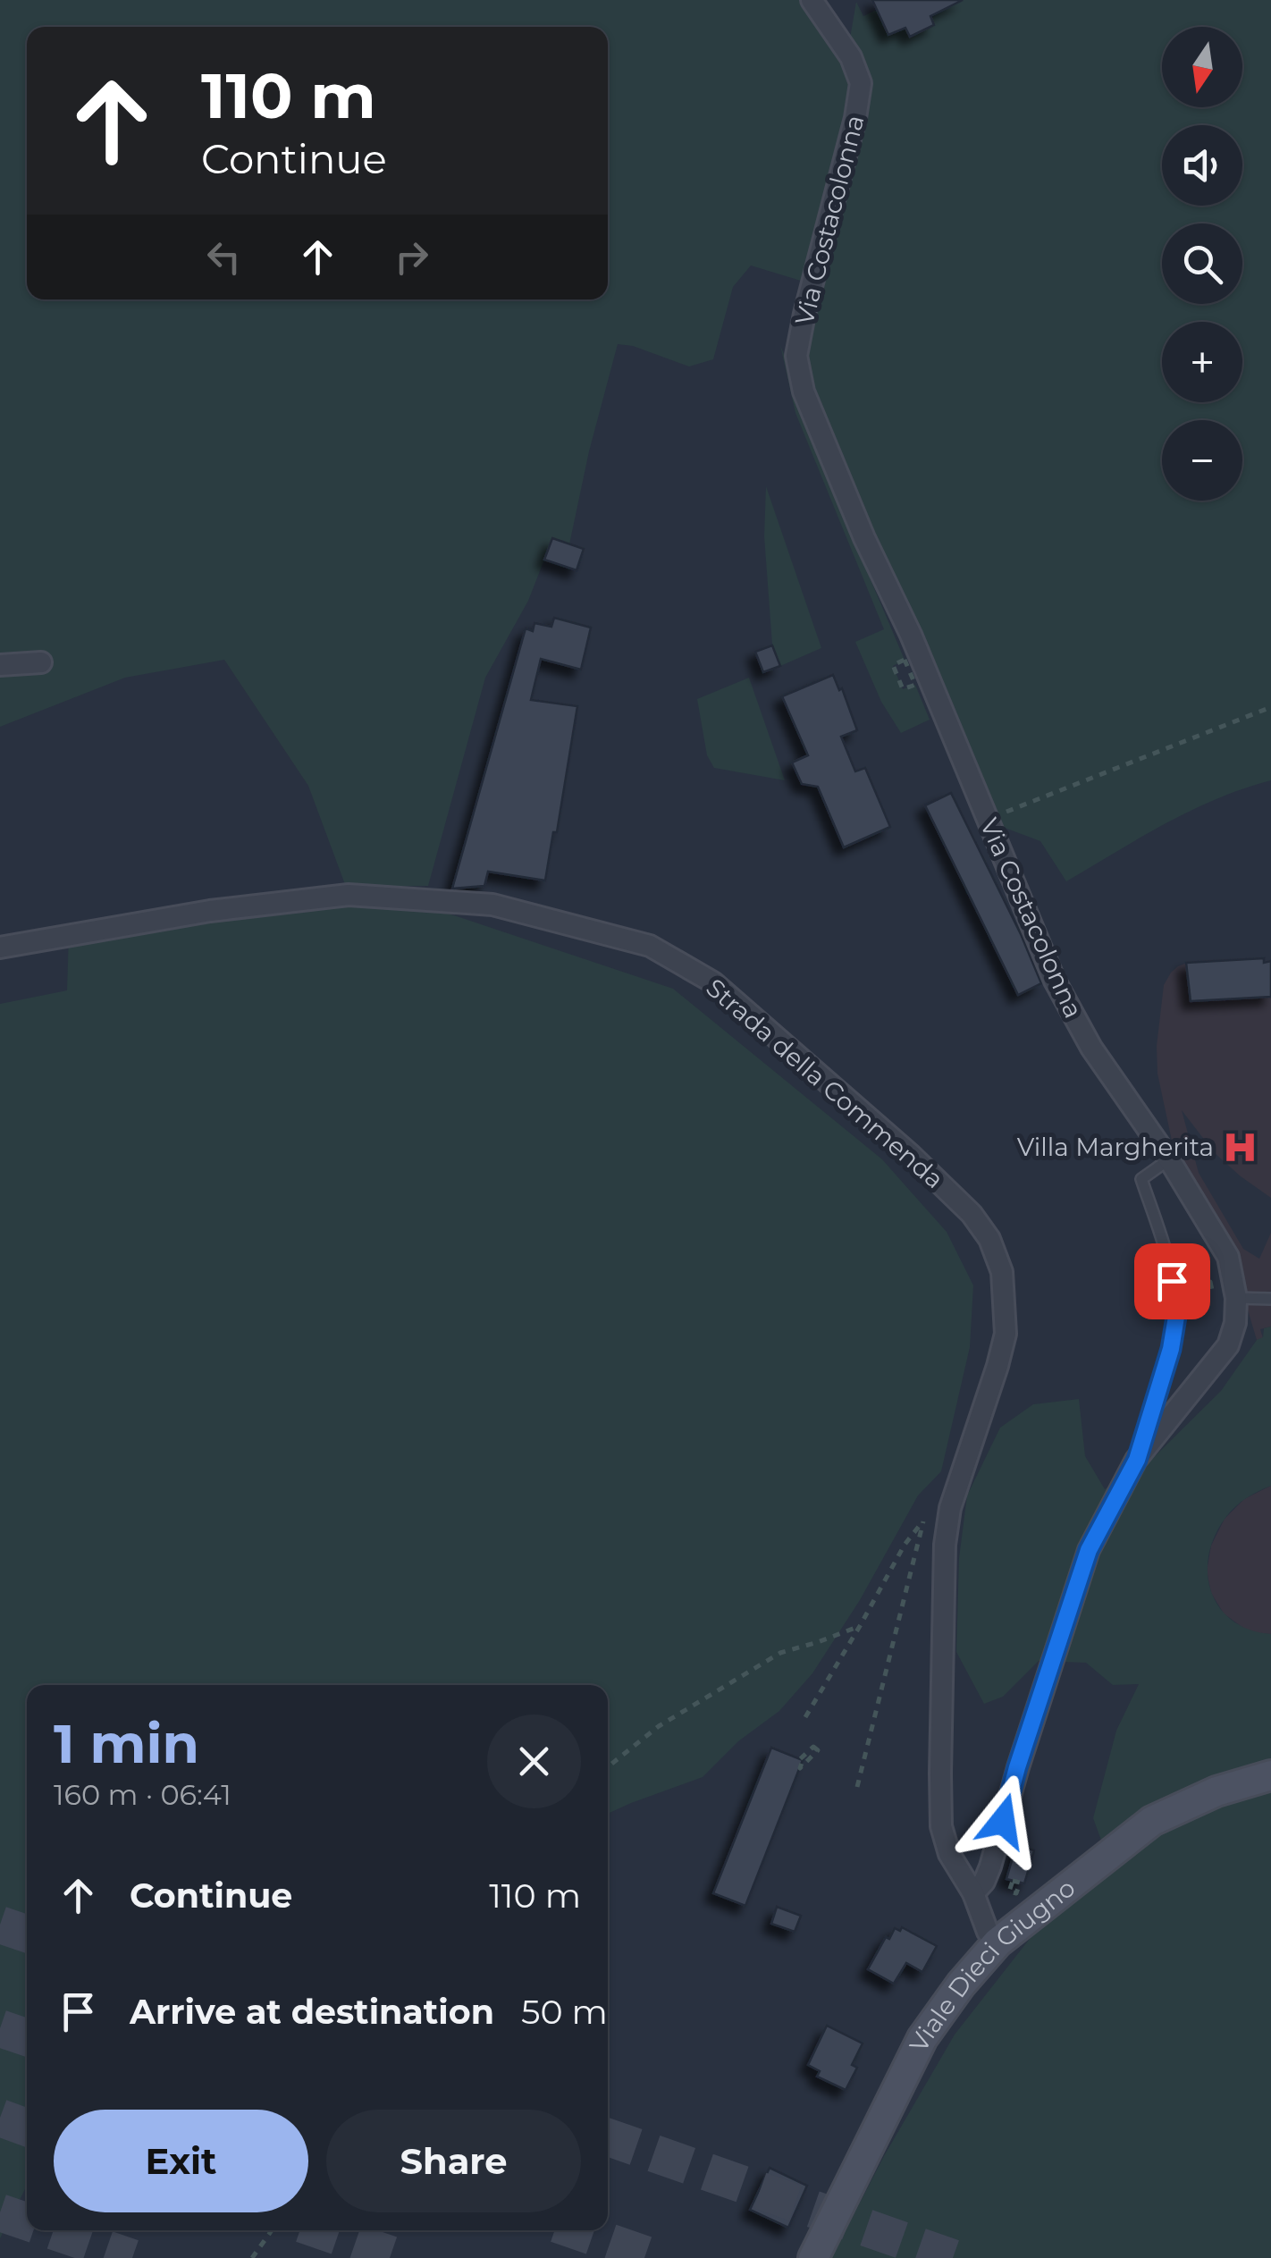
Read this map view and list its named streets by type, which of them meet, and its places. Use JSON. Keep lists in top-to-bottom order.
{
  "streets": {
    "main road": ["Viale Dieci Giugno"],
    "street": ["Via Costacolonna", "Strada della Commenda"]
  },
  "crossings": [
    ["Via Costacolonna", "Strada della Commenda"],
    ["Strada della Commenda", "Viale Dieci Giugno"]
  ],
  "places": {
    "hospital": ["Villa Margherita"]
  },
  "north": "bottom",
  "page": {
    "map_buttons": ["+", "−"],
    "turn": ["110 m", "Continue"],
    "heading": ["1 min", "160 m · 06:41"],
    "list": [
      {
        "name": "Continue",
        "value": "110 m"
      },
      {
        "name": "Arrive at destination",
        "value": "50 m"
      }
    ],
    "buttons": ["Exit", "Share"]
  }
}
